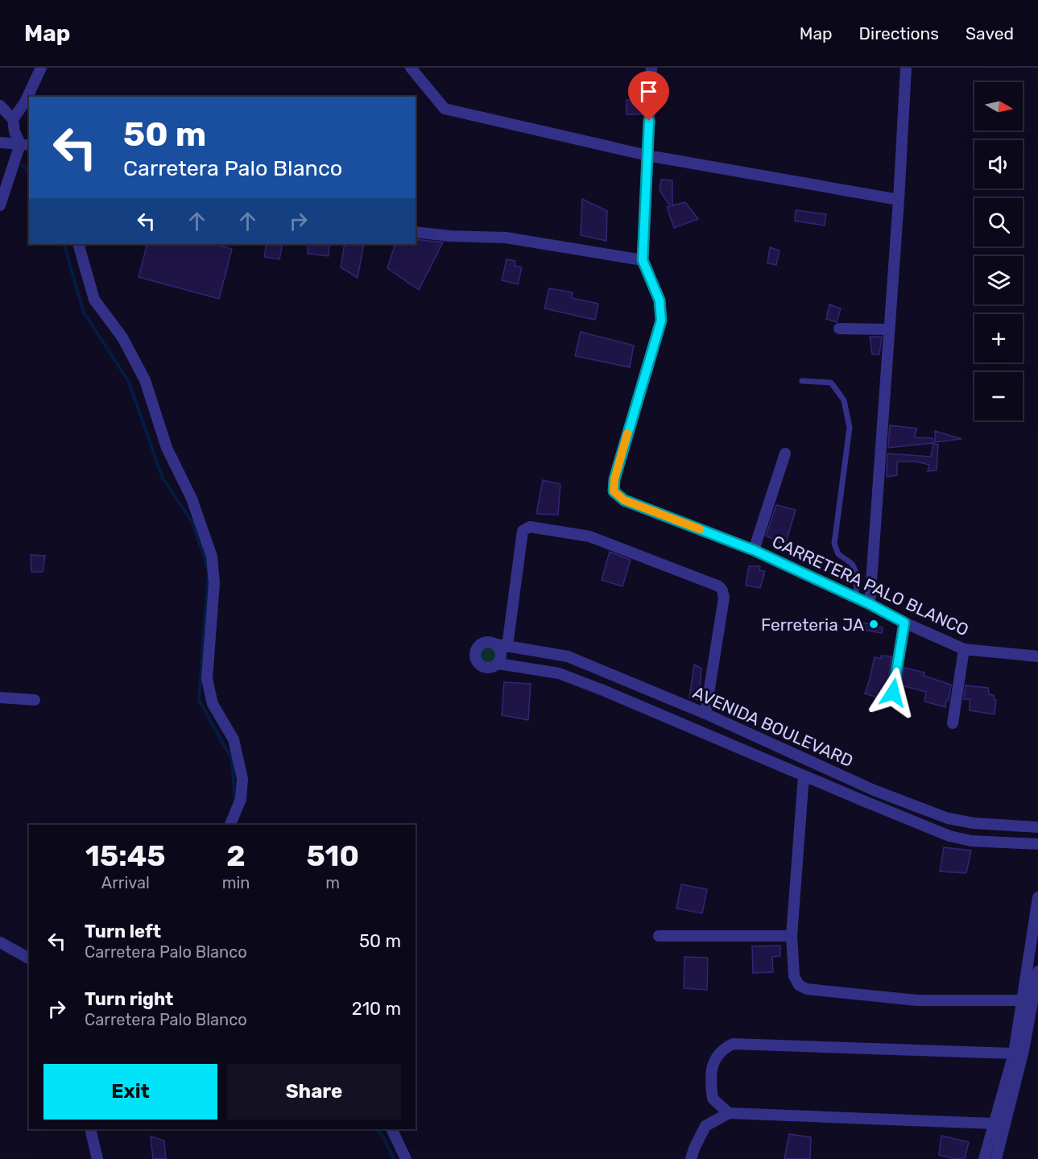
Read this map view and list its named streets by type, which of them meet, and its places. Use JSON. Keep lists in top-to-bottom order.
{
  "streets": {
    "street": ["CARRETERA PALO BLANCO", "AVENIDA BOULEVARD"]
  },
  "places": ["Ferreteria JA"],
  "north": "right",
  "page": {
    "header": "Map",
    "nav": ["Map", "Directions", "Saved"],
    "map_buttons": ["+", "−"],
    "turn": ["50 m", "Carretera Palo Blanco"],
    "eta": [
      "15:45",
      "Arrival",
      "2",
      "min",
      "510",
      "m"
    ],
    "list": [
      {
        "name": "Turn left",
        "note": "Carretera Palo Blanco",
        "value": "50 m"
      },
      {
        "name": "Turn right",
        "note": "Carretera Palo Blanco",
        "value": "210 m"
      }
    ],
    "buttons": ["Exit", "Share"]
  }
}
